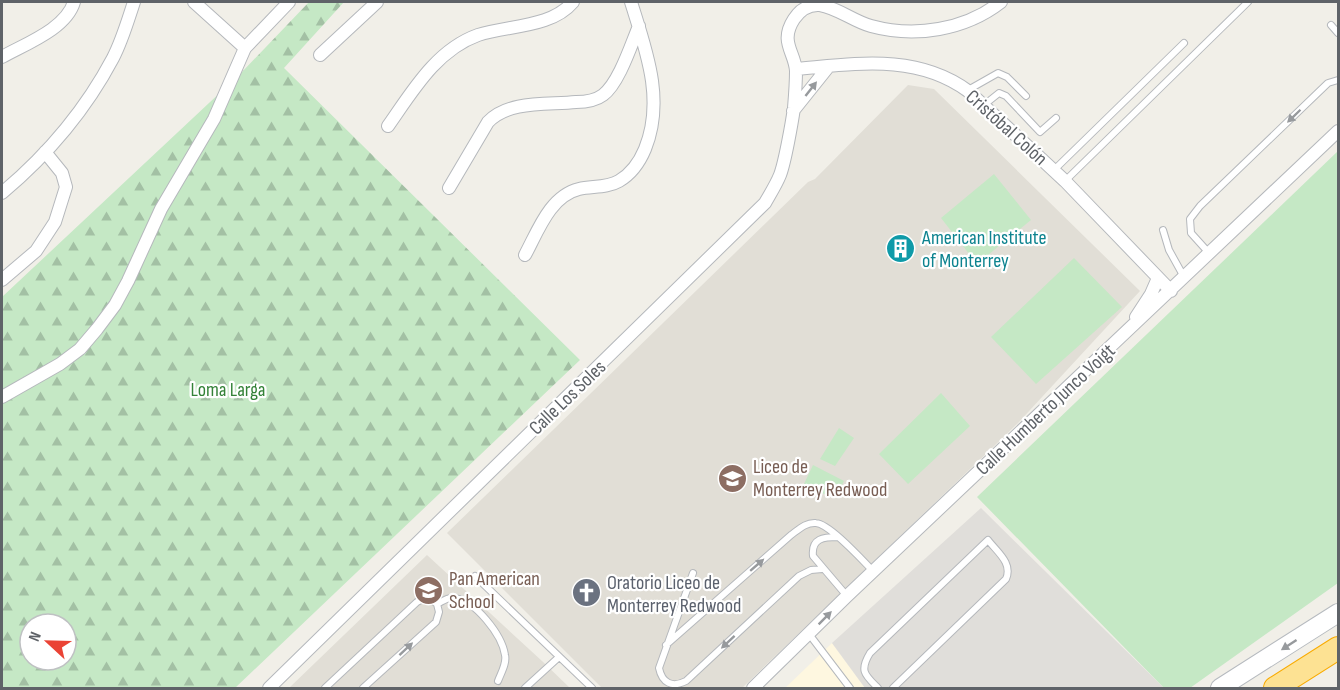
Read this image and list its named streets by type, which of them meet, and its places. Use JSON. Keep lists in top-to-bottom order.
{
  "streets": {
    "street": ["Cristóbal Colón", "Calle Los Soles", "Calle Humberto Junco Voigt"]
  },
  "crossings": [
    ["Cristóbal Colón", "Calle Los Soles"],
    ["Cristóbal Colón", "Calle Humberto Junco Voigt"]
  ],
  "parks": ["Loma Larga"],
  "places": {
    "building": ["American Institute of Monterrey"],
    "school or university": ["Liceo de Monterrey Redwood", "Pan American School"],
    "church": ["Oratorio Liceo de Monterrey Redwood"]
  },
  "north": "left"
}
